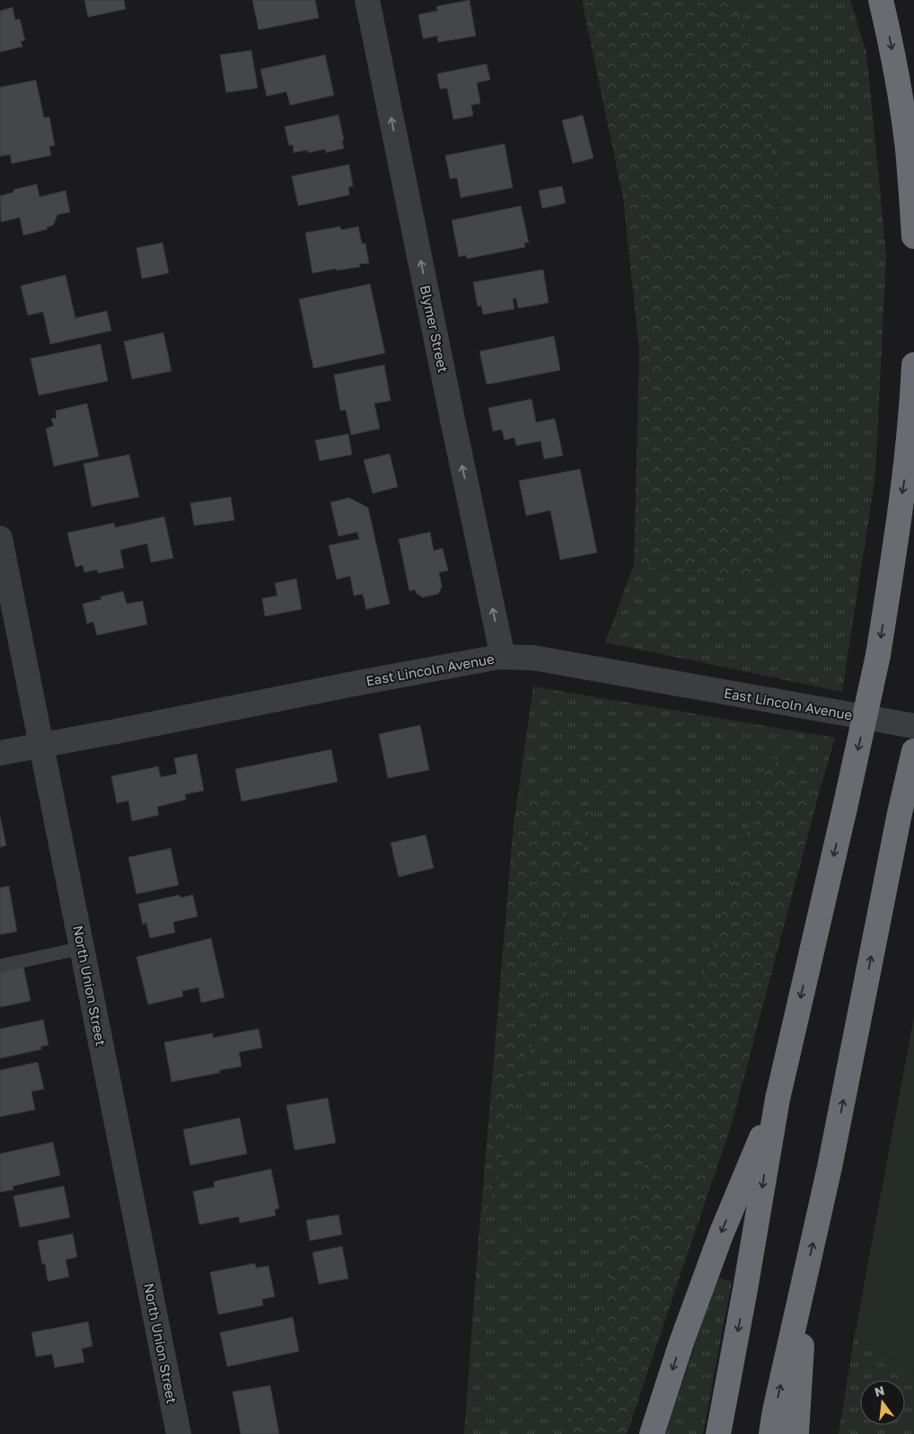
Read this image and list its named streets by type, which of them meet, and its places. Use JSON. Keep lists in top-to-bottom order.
{
  "streets": {
    "street": ["Blymer Street", "East Lincoln Avenue", "North Union Street"]
  },
  "crossings": [
    ["Blymer Street", "East Lincoln Avenue"],
    ["East Lincoln Avenue", "North Union Street"]
  ],
  "one_way": ["Blymer Street"],
  "north": "top"
}
